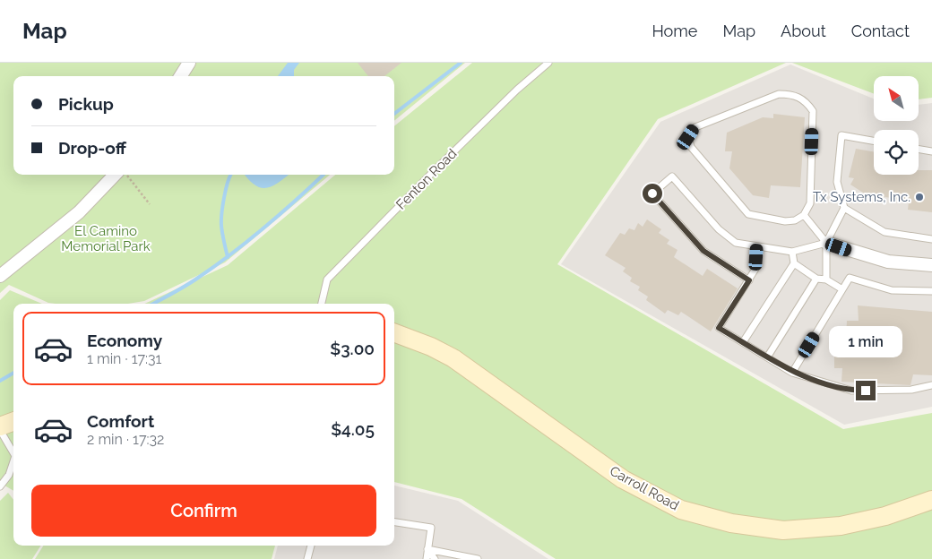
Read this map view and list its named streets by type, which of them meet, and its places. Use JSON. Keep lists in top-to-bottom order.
{
  "streets": {
    "main road": ["Carroll Road"],
    "lane": ["Fenton Road"]
  },
  "parks": ["El Camino Memorial Park"],
  "places": ["Tx Systems, Inc."],
  "north": "top left",
  "page": {
    "header": "Map",
    "nav": [
      "Home",
      "Map",
      "About",
      "Contact"
    ],
    "banner": ["Pickup", "Drop-off"],
    "list": [
      {
        "name": "Economy",
        "note": "1 min · 17:31",
        "value": "$3.00"
      },
      {
        "name": "Comfort",
        "note": "2 min · 17:32",
        "value": "$4.05"
      }
    ],
    "bubble": "1 min",
    "buttons": "Confirm"
  }
}
